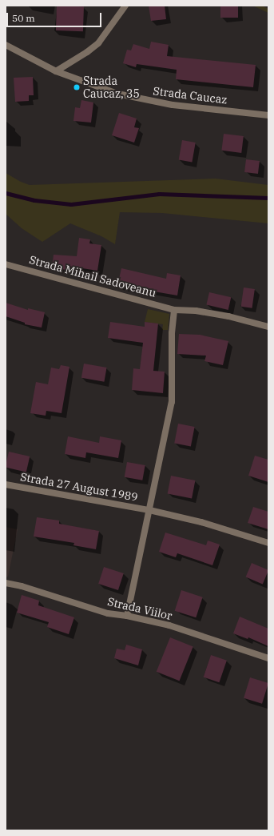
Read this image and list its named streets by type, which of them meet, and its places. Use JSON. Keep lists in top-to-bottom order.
{
  "streets": {
    "street": [
      "Strada Caucaz",
      "Strada Mihail Sadoveanu",
      "Strada 27 August 1989",
      "Strada Viilor"
    ]
  },
  "crossings": [
    ["Strada 27 August 1989", "Strada Viilor"]
  ],
  "places": ["Strada Caucaz, 35"],
  "scale_bar": "50 m"
}
